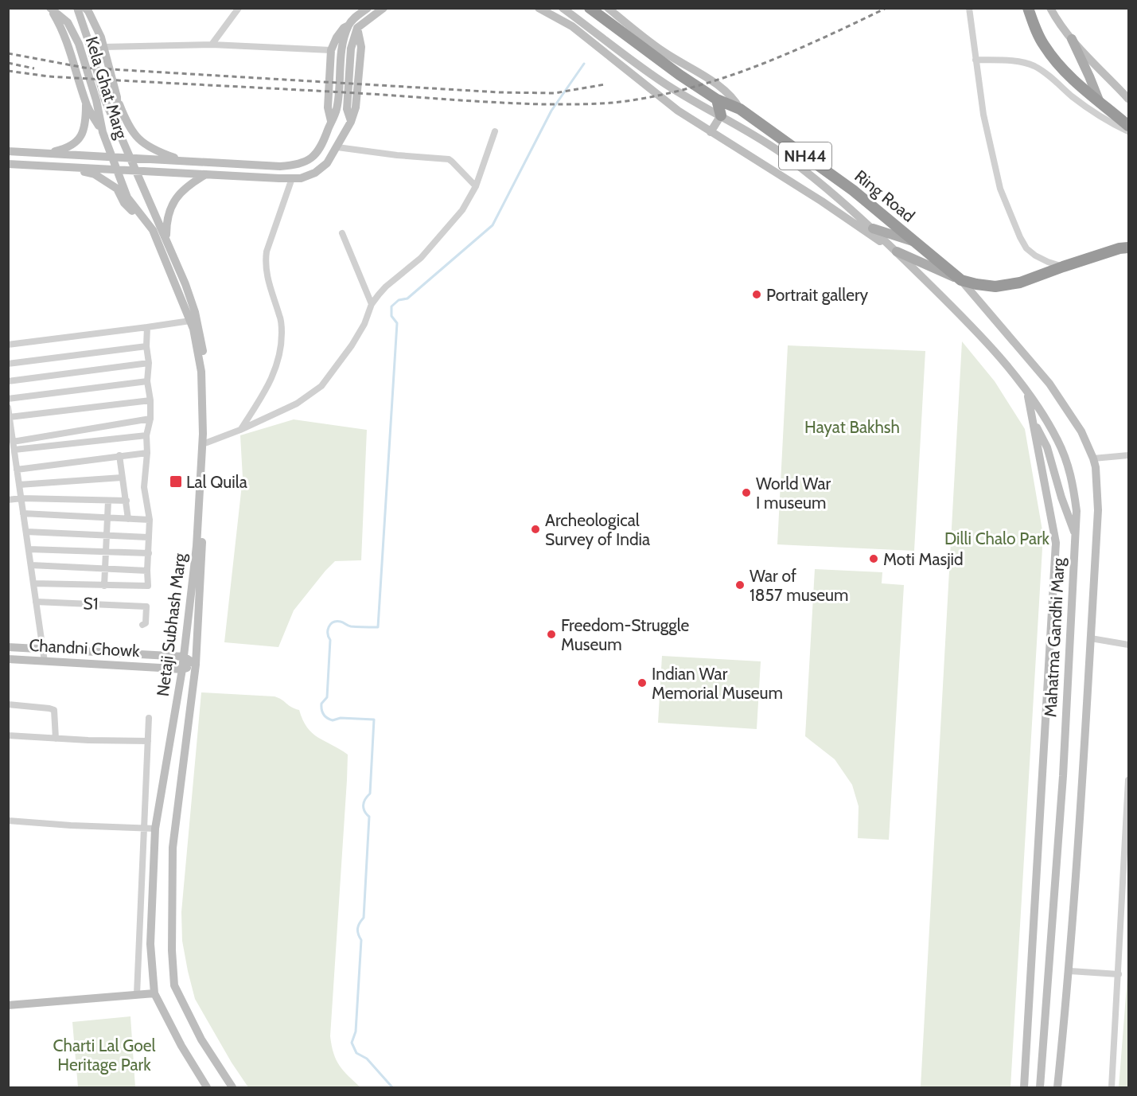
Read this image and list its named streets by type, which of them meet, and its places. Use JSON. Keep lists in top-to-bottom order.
{
  "streets": {
    "highway": ["NH44", "Ring Road"],
    "main road": [
      "Kela Ghat Marg",
      "Netaji Subhash Marg",
      "Mahatma Gandhi Marg",
      "Chandni Chowk"
    ],
    "street": ["S1"]
  },
  "crossings": [
    ["Kela Ghat Marg", "Netaji Subhash Marg"],
    ["Netaji Subhash Marg", "Chandni Chowk"]
  ],
  "parks": ["Hayat Bakhsh", "Dilli Chalo Park", "Charti Lal Goel Heritage Park"],
  "places": {
    "other": [
      "Portrait gallery",
      "World War I museum",
      "Archeological Survey of India",
      "Moti Masjid",
      "War of 1857 museum",
      "Freedom-Struggle Museum",
      "Indian War Memorial Museum"
    ],
    "transit": ["Lal Quila"]
  }
}
